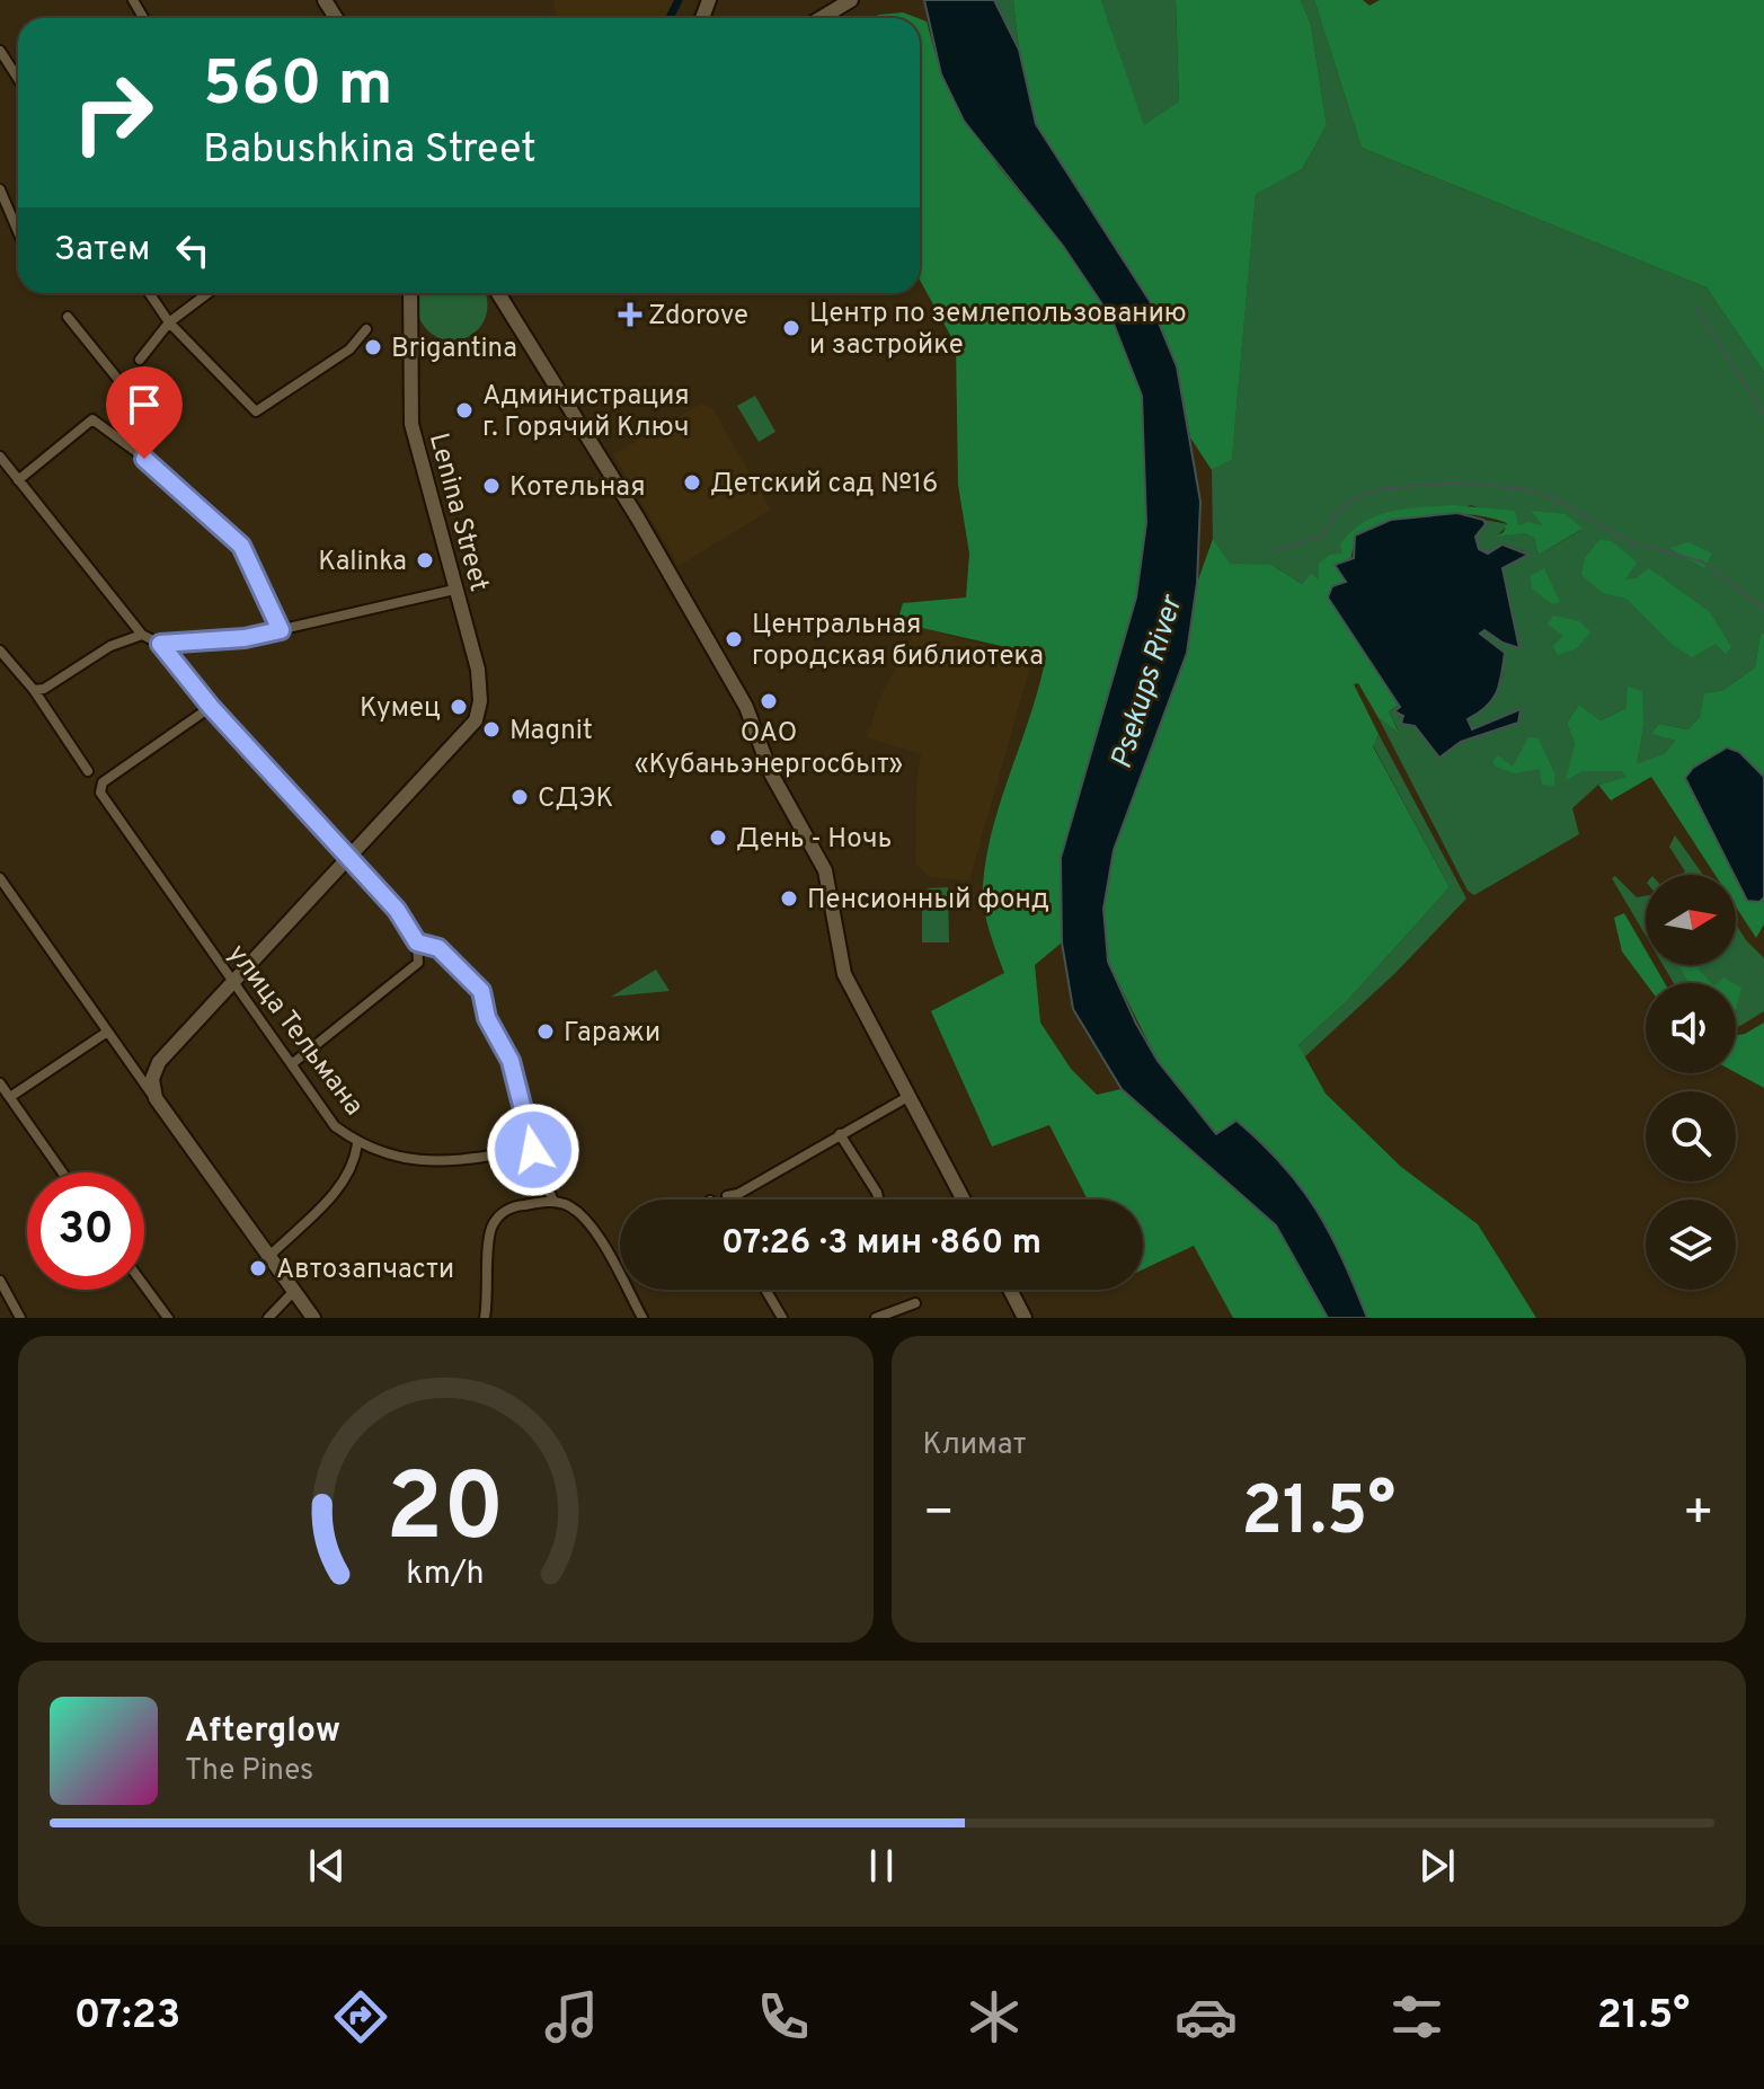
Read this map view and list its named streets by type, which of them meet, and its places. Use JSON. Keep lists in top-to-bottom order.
{
  "streets": {
    "street": ["Lenina Street", "улица Тельмана"]
  },
  "water": ["Psekups River"],
  "places": {
    "health": ["Zdorove"],
    "other": [
      "Центр по землепользованию и застройке",
      "Brigantina",
      "Администрация г. Горячий Ключ",
      "Детский сад №16",
      "Котельная",
      "Kalinka",
      "Центральная городская библиотека",
      "ОАО «Кубаньэнергосбыт»",
      "Кумец",
      "Magnit",
      "СДЭК",
      "День - Ночь",
      "Пенсионный фонд",
      "Гаражи",
      "Автозапчасти"
    ]
  },
  "north": "right",
  "page": {
    "turn": ["560 m", "Babushkina Street"],
    "then": "Затем",
    "limit": "30",
    "trip": "07:26 · 3 мин · 860 m",
    "tile": "Климат",
    "heat": ["−", "21.5°", "+"],
    "song": ["Afterglow", "The Pines"],
    "tabs": ["07:23", "21.5°"],
    "gauge": ["20", "km/h"]
  }
}
